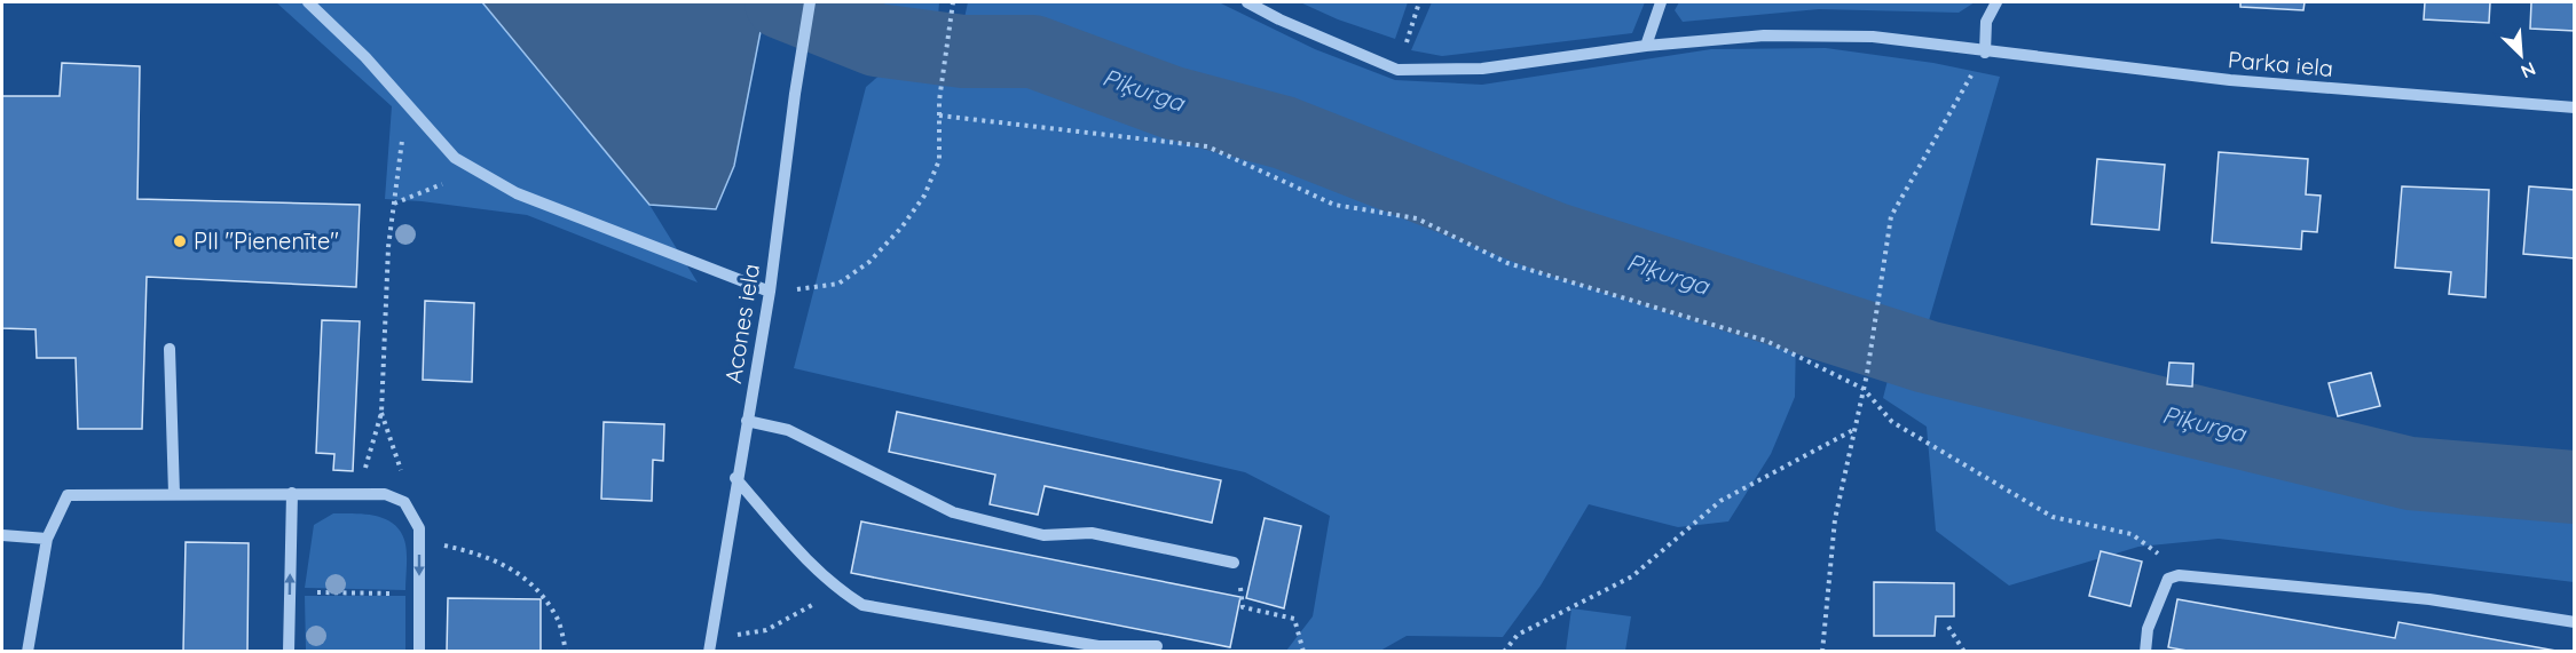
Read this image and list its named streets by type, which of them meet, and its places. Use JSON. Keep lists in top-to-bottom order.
{
  "streets": {
    "street": ["Parka iela", "Acones iela"]
  },
  "water": ["Piķurga"],
  "places": ["PII \"Pienenīte\""],
  "north": "bottom right"
}
